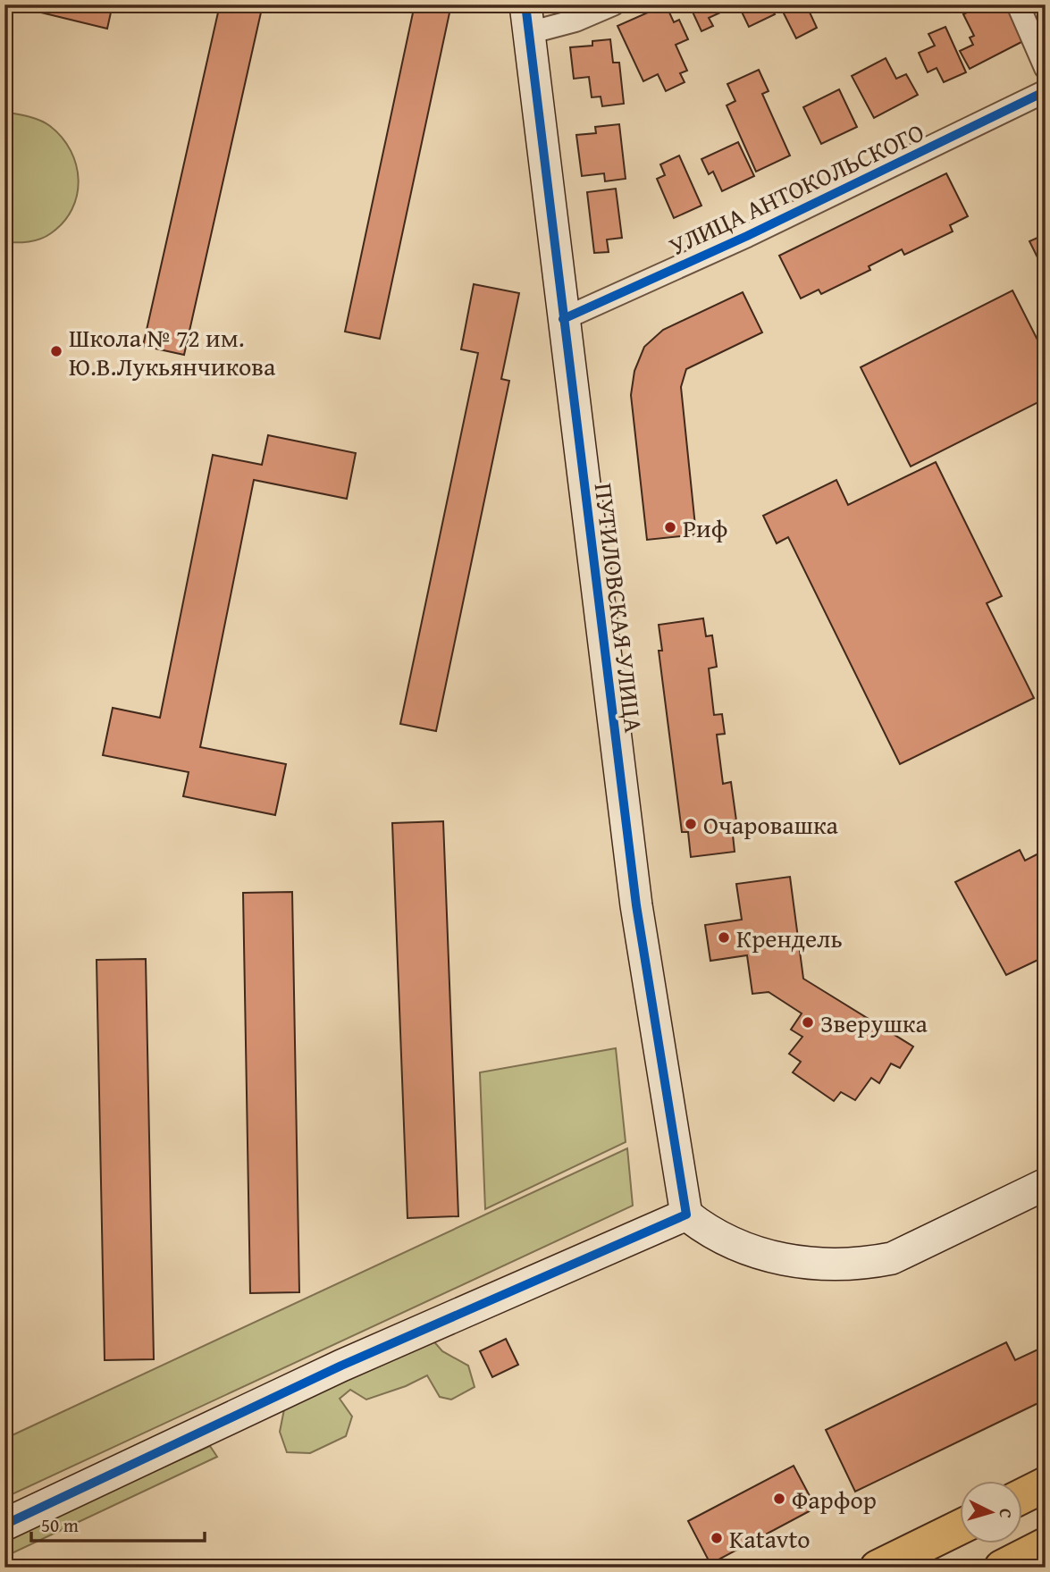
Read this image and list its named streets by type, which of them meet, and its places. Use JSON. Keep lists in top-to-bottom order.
{
  "streets": {
    "street": ["УЛИЦА АНТОКОЛЬСКОГО", "ПУТИЛОВСКАЯ УЛИЦА"]
  },
  "crossings": [
    ["УЛИЦА АНТОКОЛЬСКОГО", "ПУТИЛОВСКАЯ УЛИЦА"]
  ],
  "places": [
    "Школа № 72 им. Ю.В.Лукьянчикова",
    "Риф",
    "Очаровашка",
    "Крендель",
    "Зверушка",
    "Фарфор",
    "Katavto"
  ],
  "scale_bar": "50 m",
  "north": "right"
}
